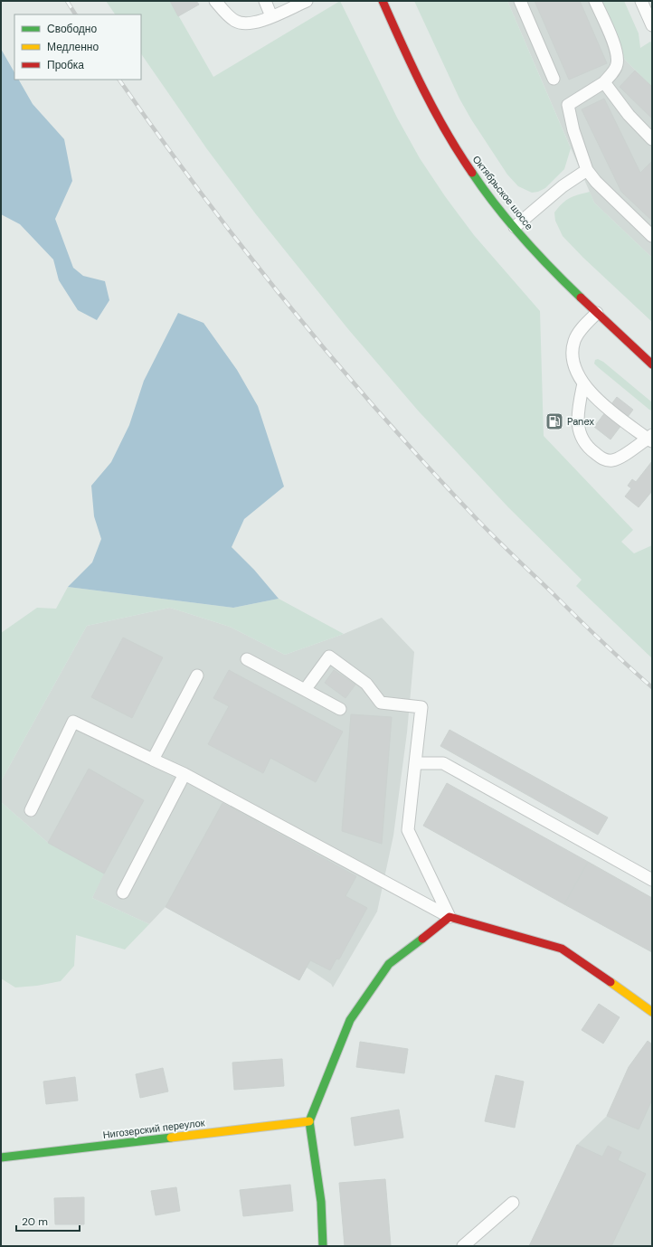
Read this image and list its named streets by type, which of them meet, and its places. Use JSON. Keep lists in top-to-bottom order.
{
  "streets": {
    "street": ["Октябрьское шоссе", "Нигозерский переулок"]
  },
  "places": {
    "fuel station": ["Panex"]
  },
  "legend": ["Свободно", "Медленно", "Пробка"],
  "scale_bar": "20 m"
}
